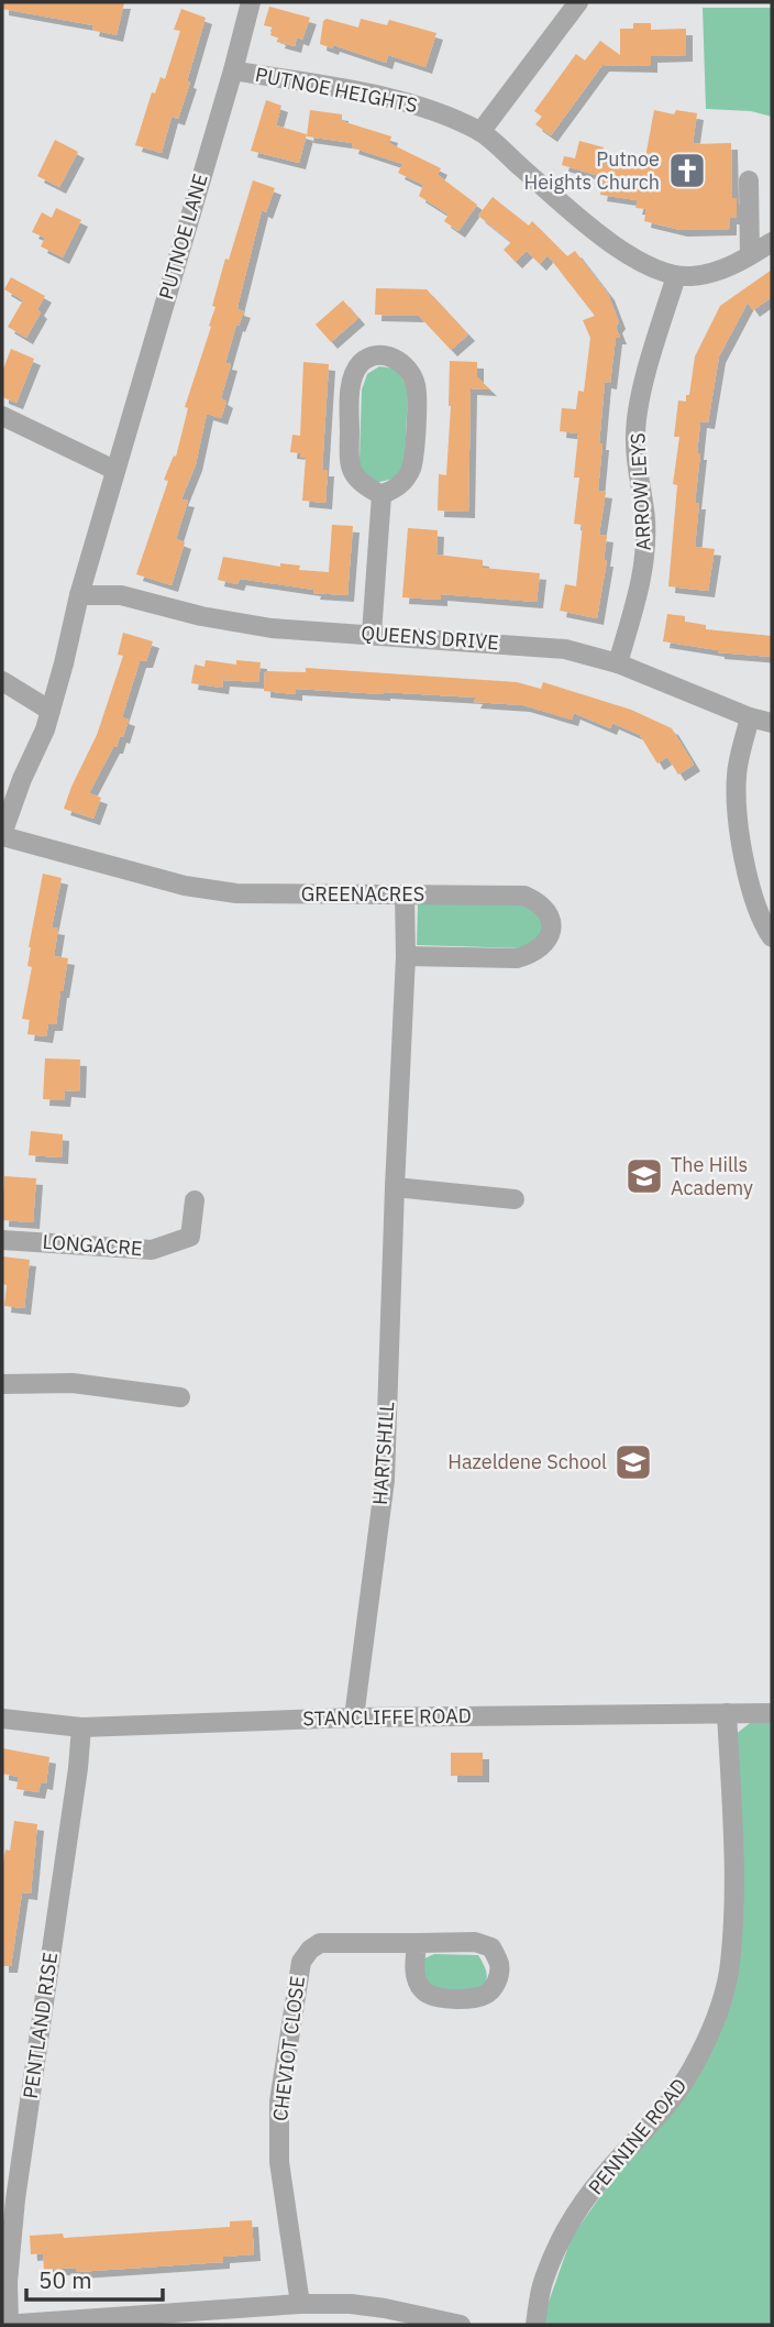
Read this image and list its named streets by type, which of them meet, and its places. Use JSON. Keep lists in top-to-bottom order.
{
  "streets": {
    "street": [
      "PUTNOE HEIGHTS",
      "PUTNOE LANE",
      "ARROW LEYS",
      "QUEENS DRIVE",
      "GREENACRES",
      "LONGACRE",
      "HARTSHILL",
      "STANCLIFFE ROAD",
      "PENTLAND RISE",
      "CHEVIOT CLOSE",
      "PENNINE ROAD"
    ]
  },
  "crossings": [
    ["PUTNOE HEIGHTS", "PUTNOE LANE"],
    ["PUTNOE HEIGHTS", "ARROW LEYS"],
    ["PUTNOE LANE", "QUEENS DRIVE"],
    ["PUTNOE LANE", "GREENACRES"],
    ["ARROW LEYS", "QUEENS DRIVE"],
    ["GREENACRES", "HARTSHILL"],
    ["HARTSHILL", "STANCLIFFE ROAD"],
    ["STANCLIFFE ROAD", "PENTLAND RISE"],
    ["STANCLIFFE ROAD", "PENNINE ROAD"]
  ],
  "places": {
    "church": ["Putnoe Heights Church"],
    "school or university": ["The Hills Academy", "Hazeldene School"]
  },
  "scale_bar": "50 m"
}
